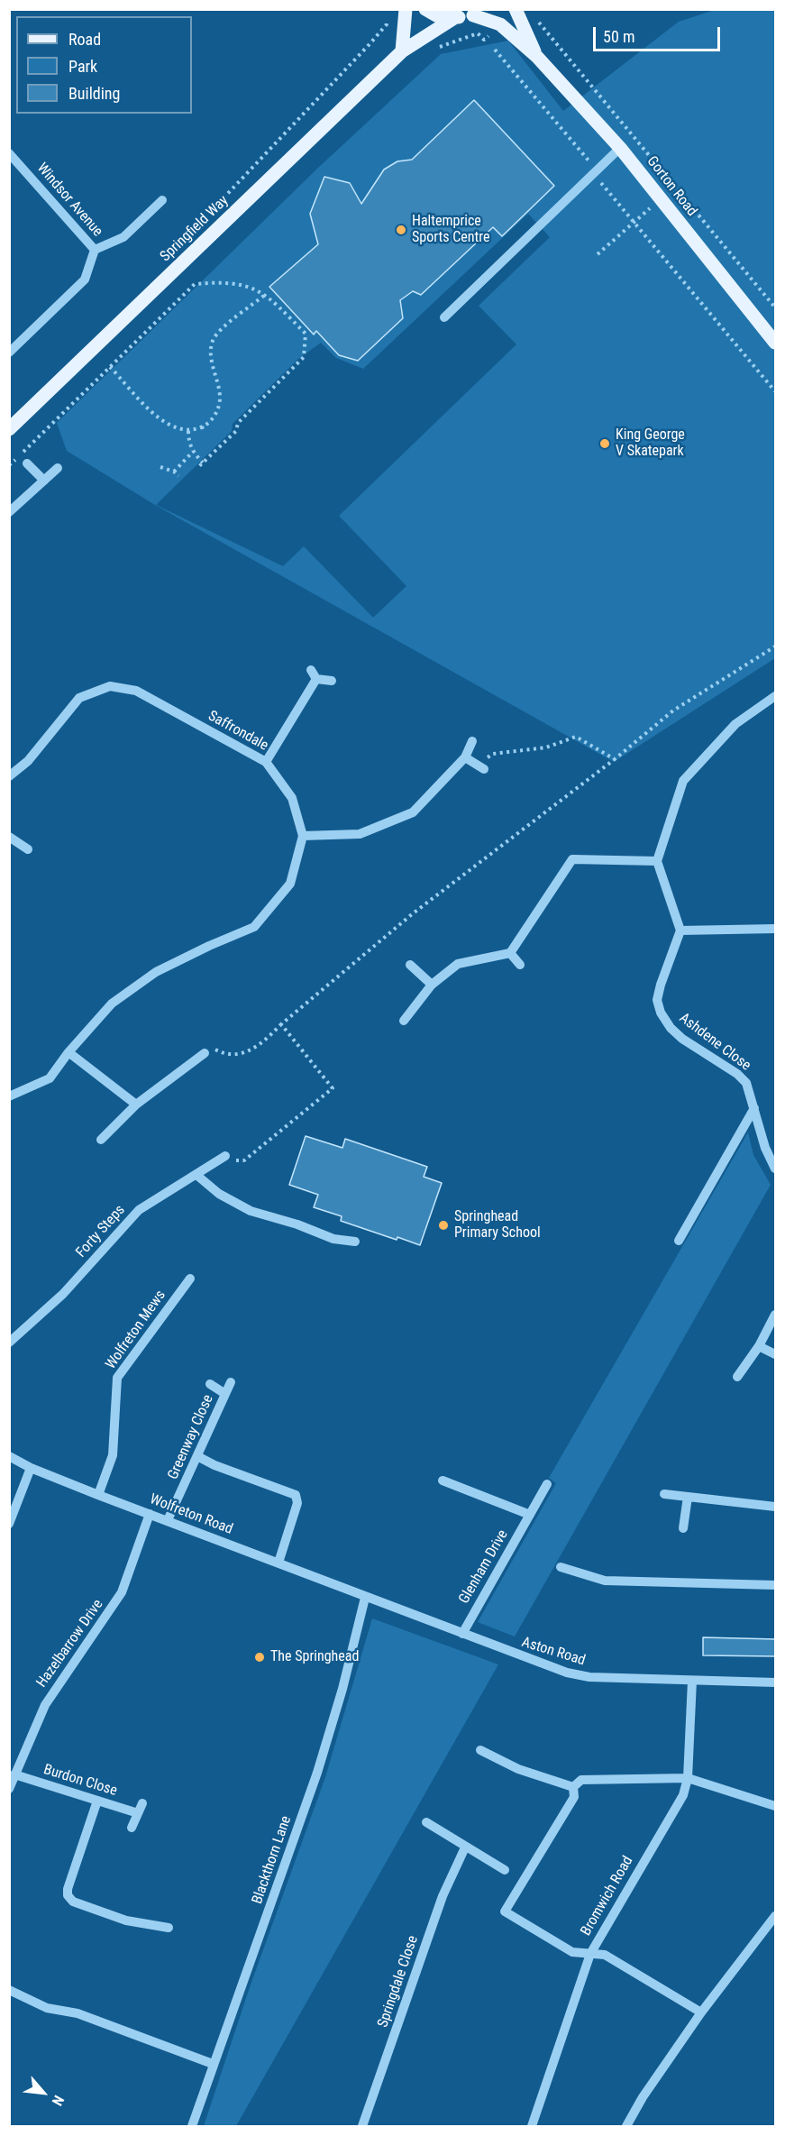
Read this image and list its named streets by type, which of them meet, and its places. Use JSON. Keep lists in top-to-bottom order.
{
  "streets": {
    "main road": ["Gorton Road", "Springfield Way"],
    "street": [
      "Windsor Avenue",
      "Saffrondale",
      "Ashdene Close",
      "Forty Steps",
      "Wolfreton Mews",
      "Greenway Close",
      "Wolfreton Road",
      "Glenham Drive",
      "Hazelbarrow Drive",
      "Aston Road",
      "Burdon Close",
      "Blackthorn Lane",
      "Bromwich Road",
      "Springdale Close"
    ]
  },
  "crossings": [
    ["Wolfreton Mews", "Wolfreton Road"],
    ["Greenway Close", "Wolfreton Road"],
    ["Wolfreton Road", "Hazelbarrow Drive"],
    ["Wolfreton Road", "Aston Road"],
    ["Wolfreton Road", "Blackthorn Lane"],
    ["Glenham Drive", "Aston Road"],
    ["Hazelbarrow Drive", "Burdon Close"],
    ["Aston Road", "Blackthorn Lane"],
    ["Aston Road", "Bromwich Road"]
  ],
  "places": [
    "Haltemprice Sports Centre",
    "King George V Skatepark",
    "Springhead Primary School",
    "The Springhead"
  ],
  "legend": ["Road", "Park", "Building"],
  "scale_bar": "50 m",
  "north": "bottom right"
}
